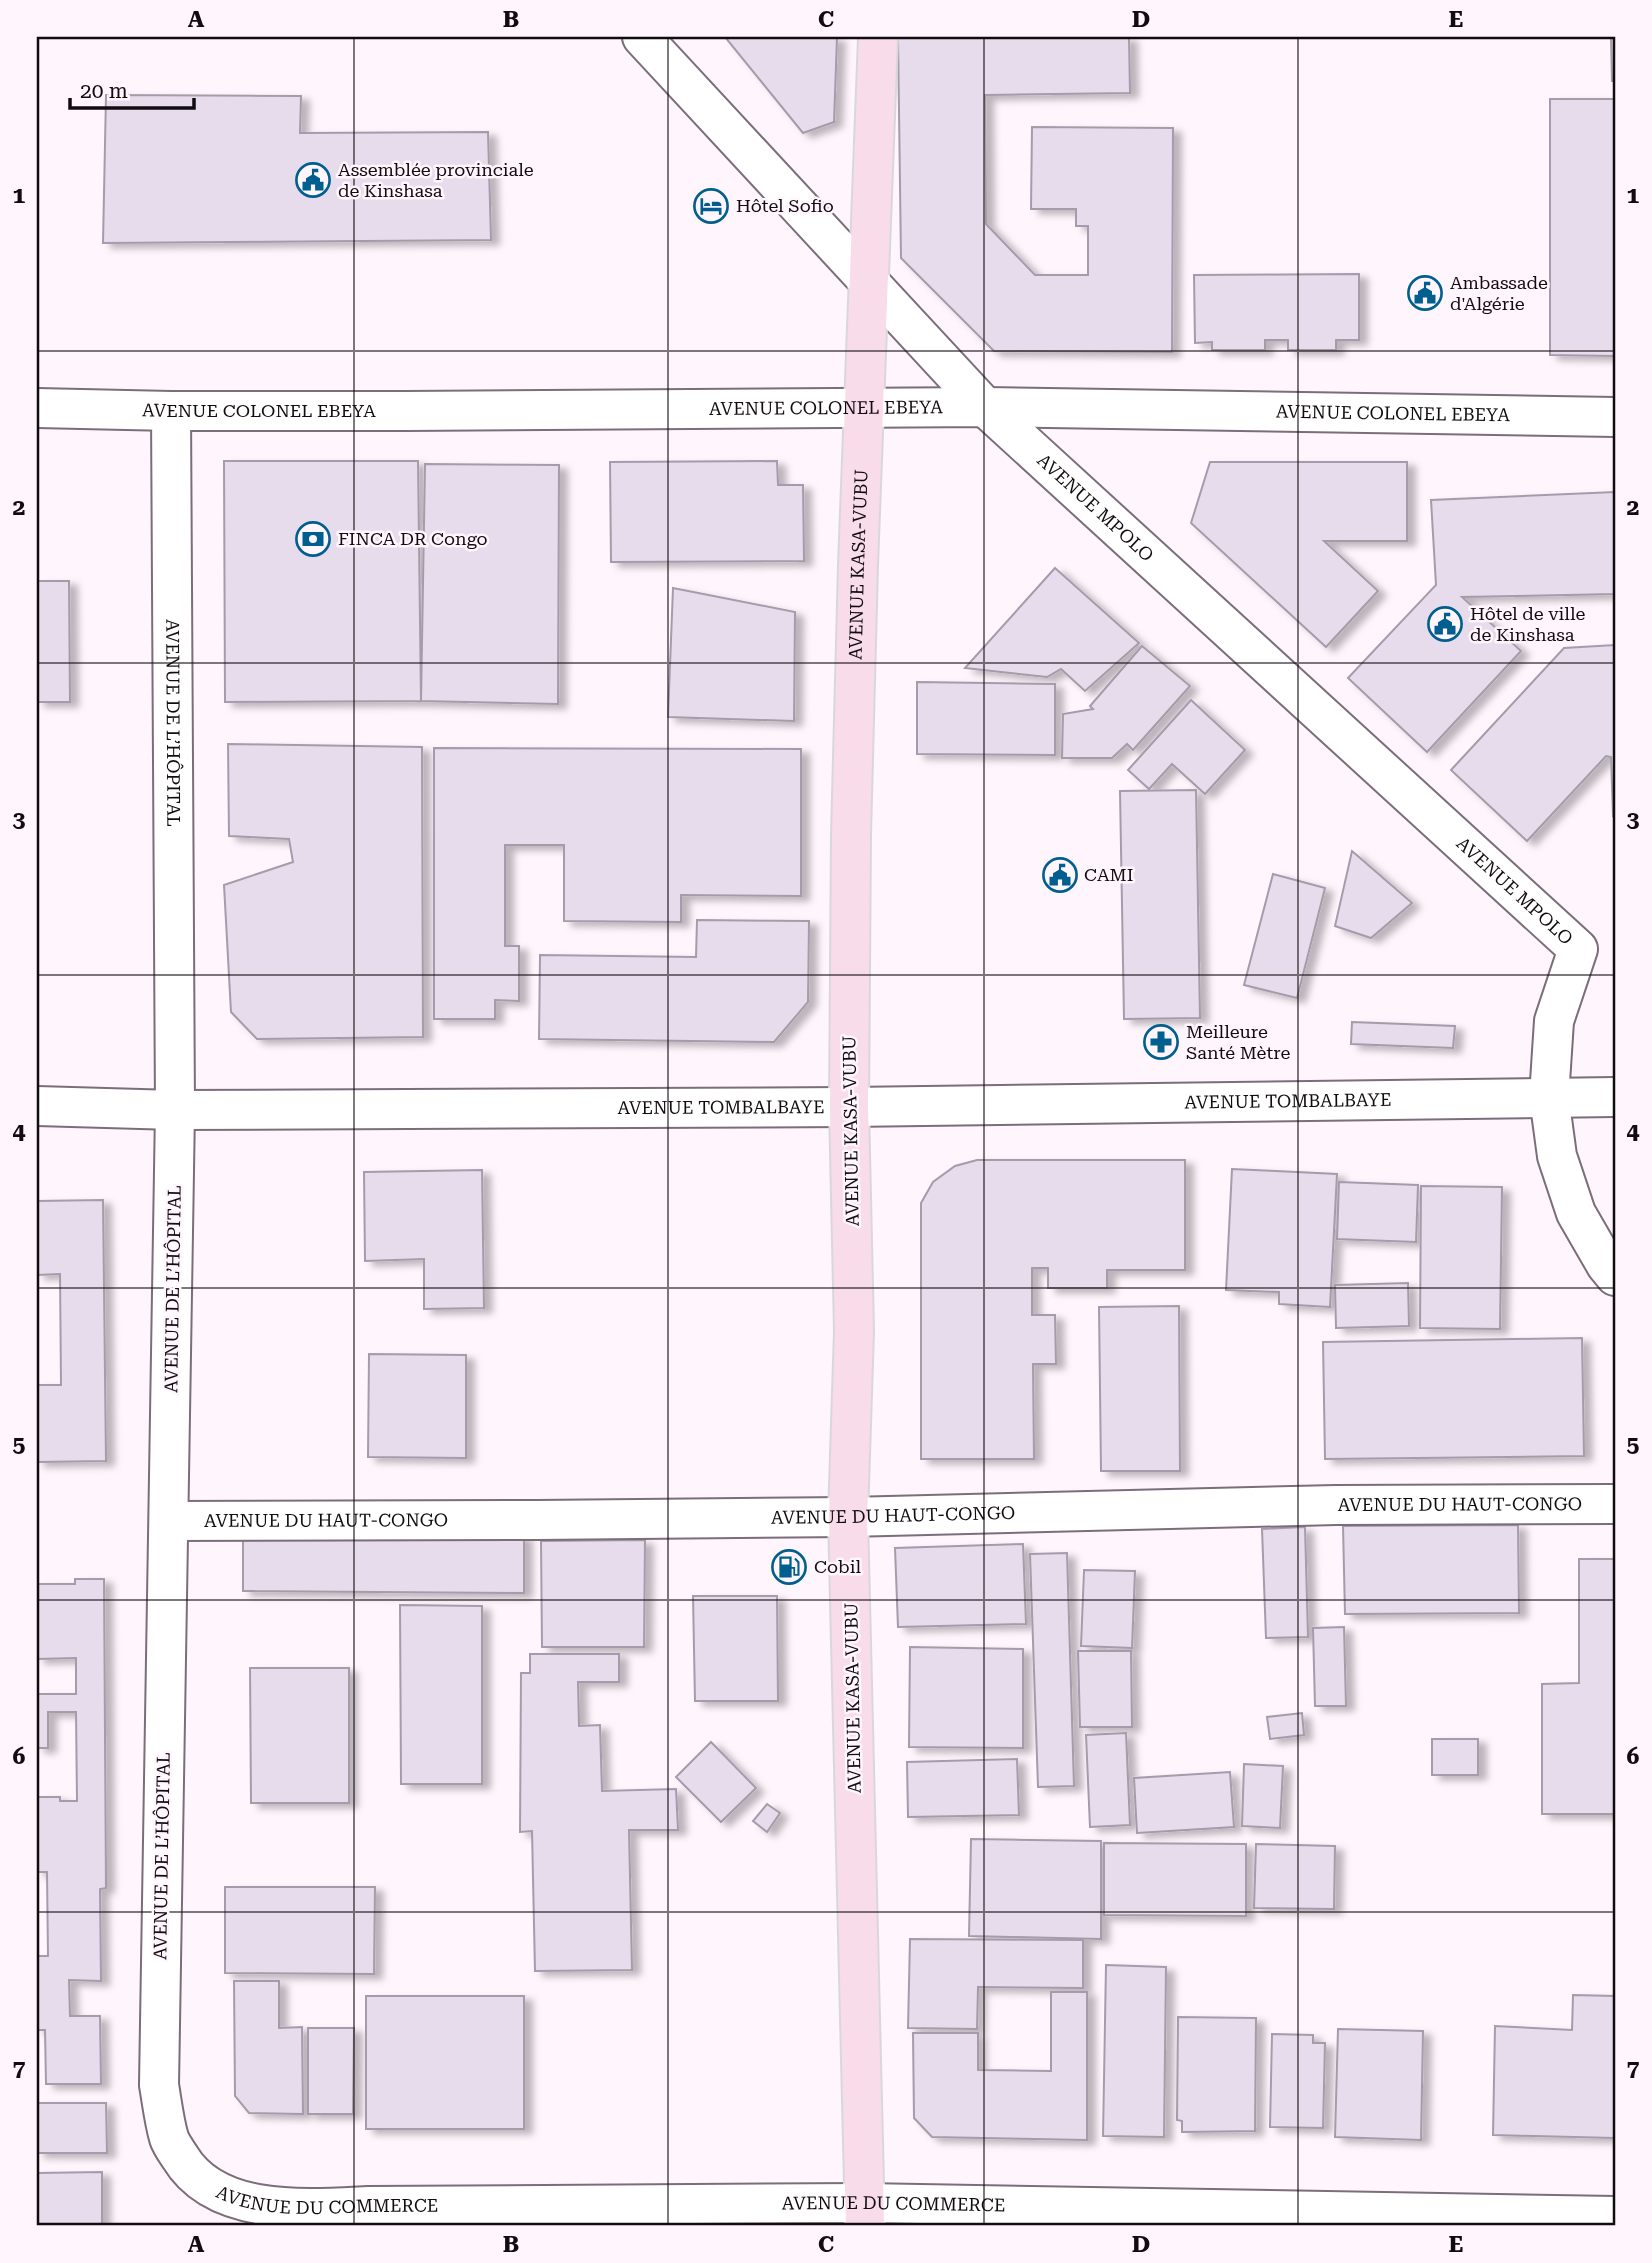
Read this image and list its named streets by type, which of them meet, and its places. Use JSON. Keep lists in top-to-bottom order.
{
  "streets": {
    "main road": ["AVENUE KASA-VUBU"],
    "street": [
      "AVENUE COLONEL EBEYA",
      "AVENUE MPOLO",
      "AVENUE DE L’HÔPITAL",
      "AVENUE TOMBALBAYE",
      "AVENUE DU HAUT-CONGO",
      "AVENUE DU COMMERCE"
    ]
  },
  "crossings": [
    ["AVENUE COLONEL EBEYA", "AVENUE MPOLO"],
    ["AVENUE COLONEL EBEYA", "AVENUE KASA-VUBU"],
    ["AVENUE COLONEL EBEYA", "AVENUE DE L’HÔPITAL"],
    ["AVENUE MPOLO", "AVENUE KASA-VUBU"],
    ["AVENUE MPOLO", "AVENUE TOMBALBAYE"],
    ["AVENUE KASA-VUBU", "AVENUE TOMBALBAYE"],
    ["AVENUE KASA-VUBU", "AVENUE DU HAUT-CONGO"],
    ["AVENUE KASA-VUBU", "AVENUE DU COMMERCE"],
    ["AVENUE DE L’HÔPITAL", "AVENUE TOMBALBAYE"],
    ["AVENUE DE L’HÔPITAL", "AVENUE DU HAUT-CONGO"],
    ["AVENUE DE L’HÔPITAL", "AVENUE DU COMMERCE"]
  ],
  "places": {
    "public building": [
      "Assemblée provinciale de Kinshasa",
      "Ambassade d'Algérie",
      "Hôtel de ville de Kinshasa",
      "CAMI"
    ],
    "hotel": ["Hôtel Sofio"],
    "bank": ["FINCA DR Congo"],
    "pharmacy": ["Meilleure Santé Mètre"],
    "fuel station": ["Cobil"]
  },
  "scale_bar": "20 m",
  "grid": {
    "columns": [
      "A",
      "B",
      "C",
      "D",
      "E"
    ],
    "rows": [
      "1",
      "2",
      "3",
      "4",
      "5",
      "6",
      "7"
    ]
  }
}
